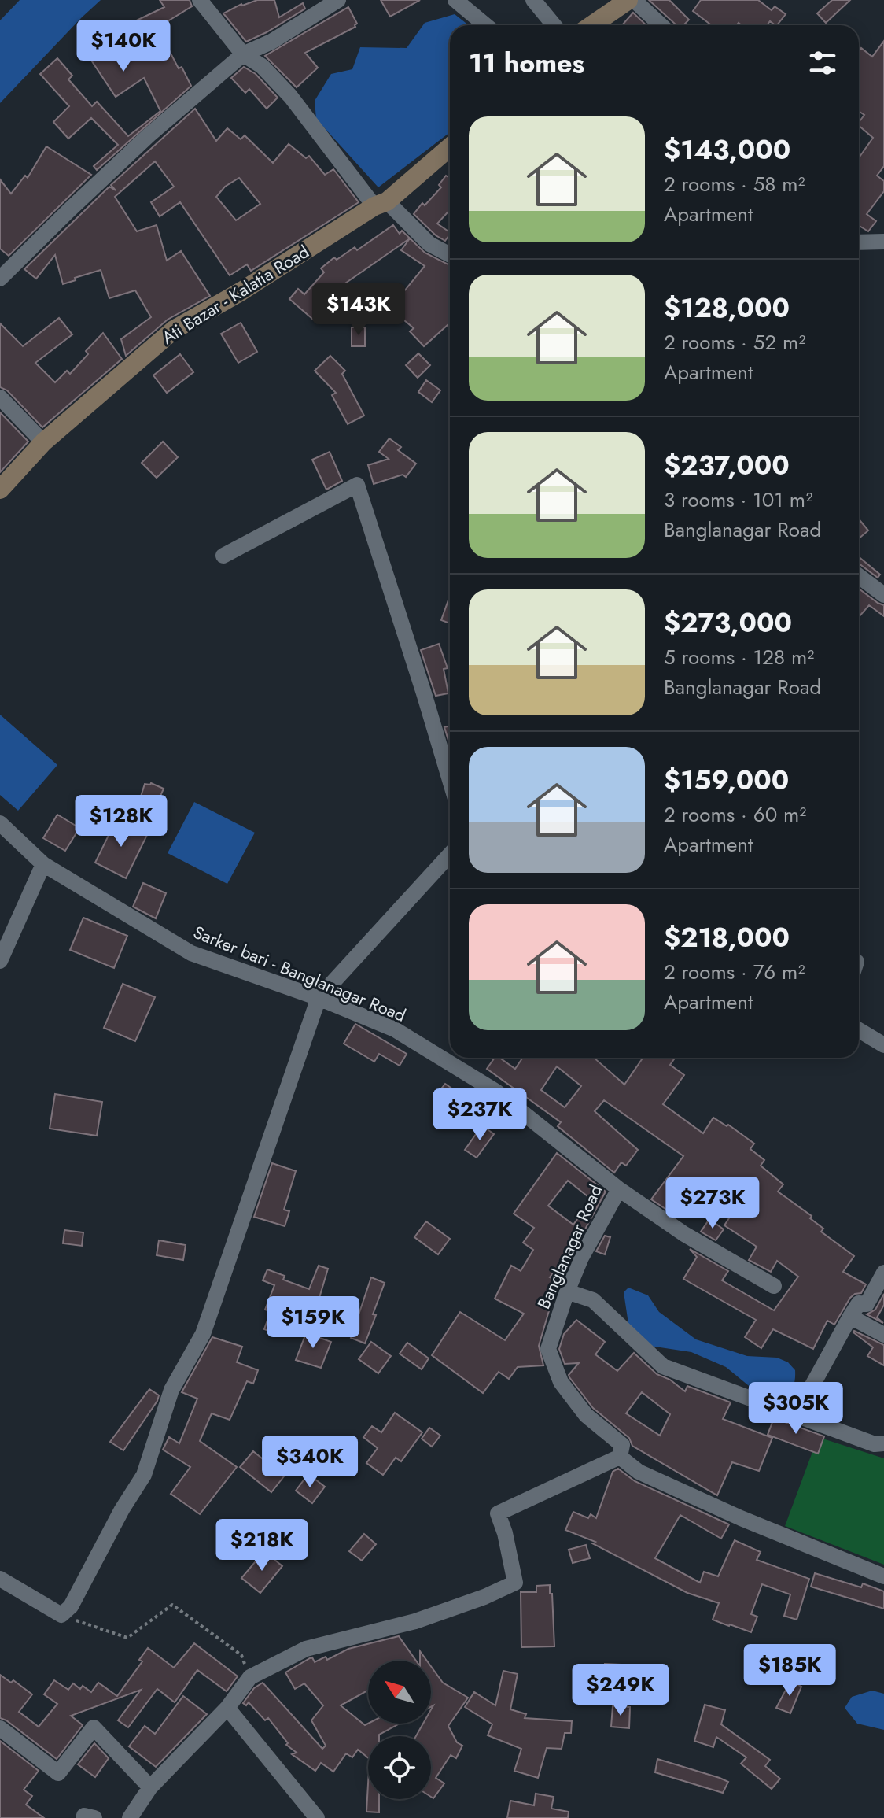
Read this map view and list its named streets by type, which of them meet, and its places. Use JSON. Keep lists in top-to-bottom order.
{
  "streets": {
    "main road": ["Ati Bazar - Kalatia Road"],
    "street": ["Sarker bari - Banglanagar Road", "Banglanagar Road"]
  },
  "crossings": [
    ["Sarker bari - Banglanagar Road", "Banglanagar Road"]
  ],
  "north": "top left",
  "page": {
    "price": [
      "$140K",
      "$143K",
      "$128K",
      "$237K",
      "$273K",
      "$159K",
      "$305K",
      "$340K",
      "$218K",
      "$185K",
      "$249K"
    ],
    "heading": "11 homes",
    "list": [
      {
        "name": "$143,000",
        "note": "2 rooms · 58 m² · Apartment"
      },
      {
        "name": "$128,000",
        "note": "2 rooms · 52 m² · Apartment"
      },
      {
        "name": "$237,000",
        "note": "3 rooms · 101 m² · Banglanagar Road"
      },
      {
        "name": "$273,000",
        "note": "5 rooms · 128 m² · Banglanagar Road"
      },
      {
        "name": "$159,000",
        "note": "2 rooms · 60 m² · Apartment"
      },
      {
        "name": "$218,000",
        "note": "2 rooms · 76 m² · Apartment"
      }
    ]
  }
}
